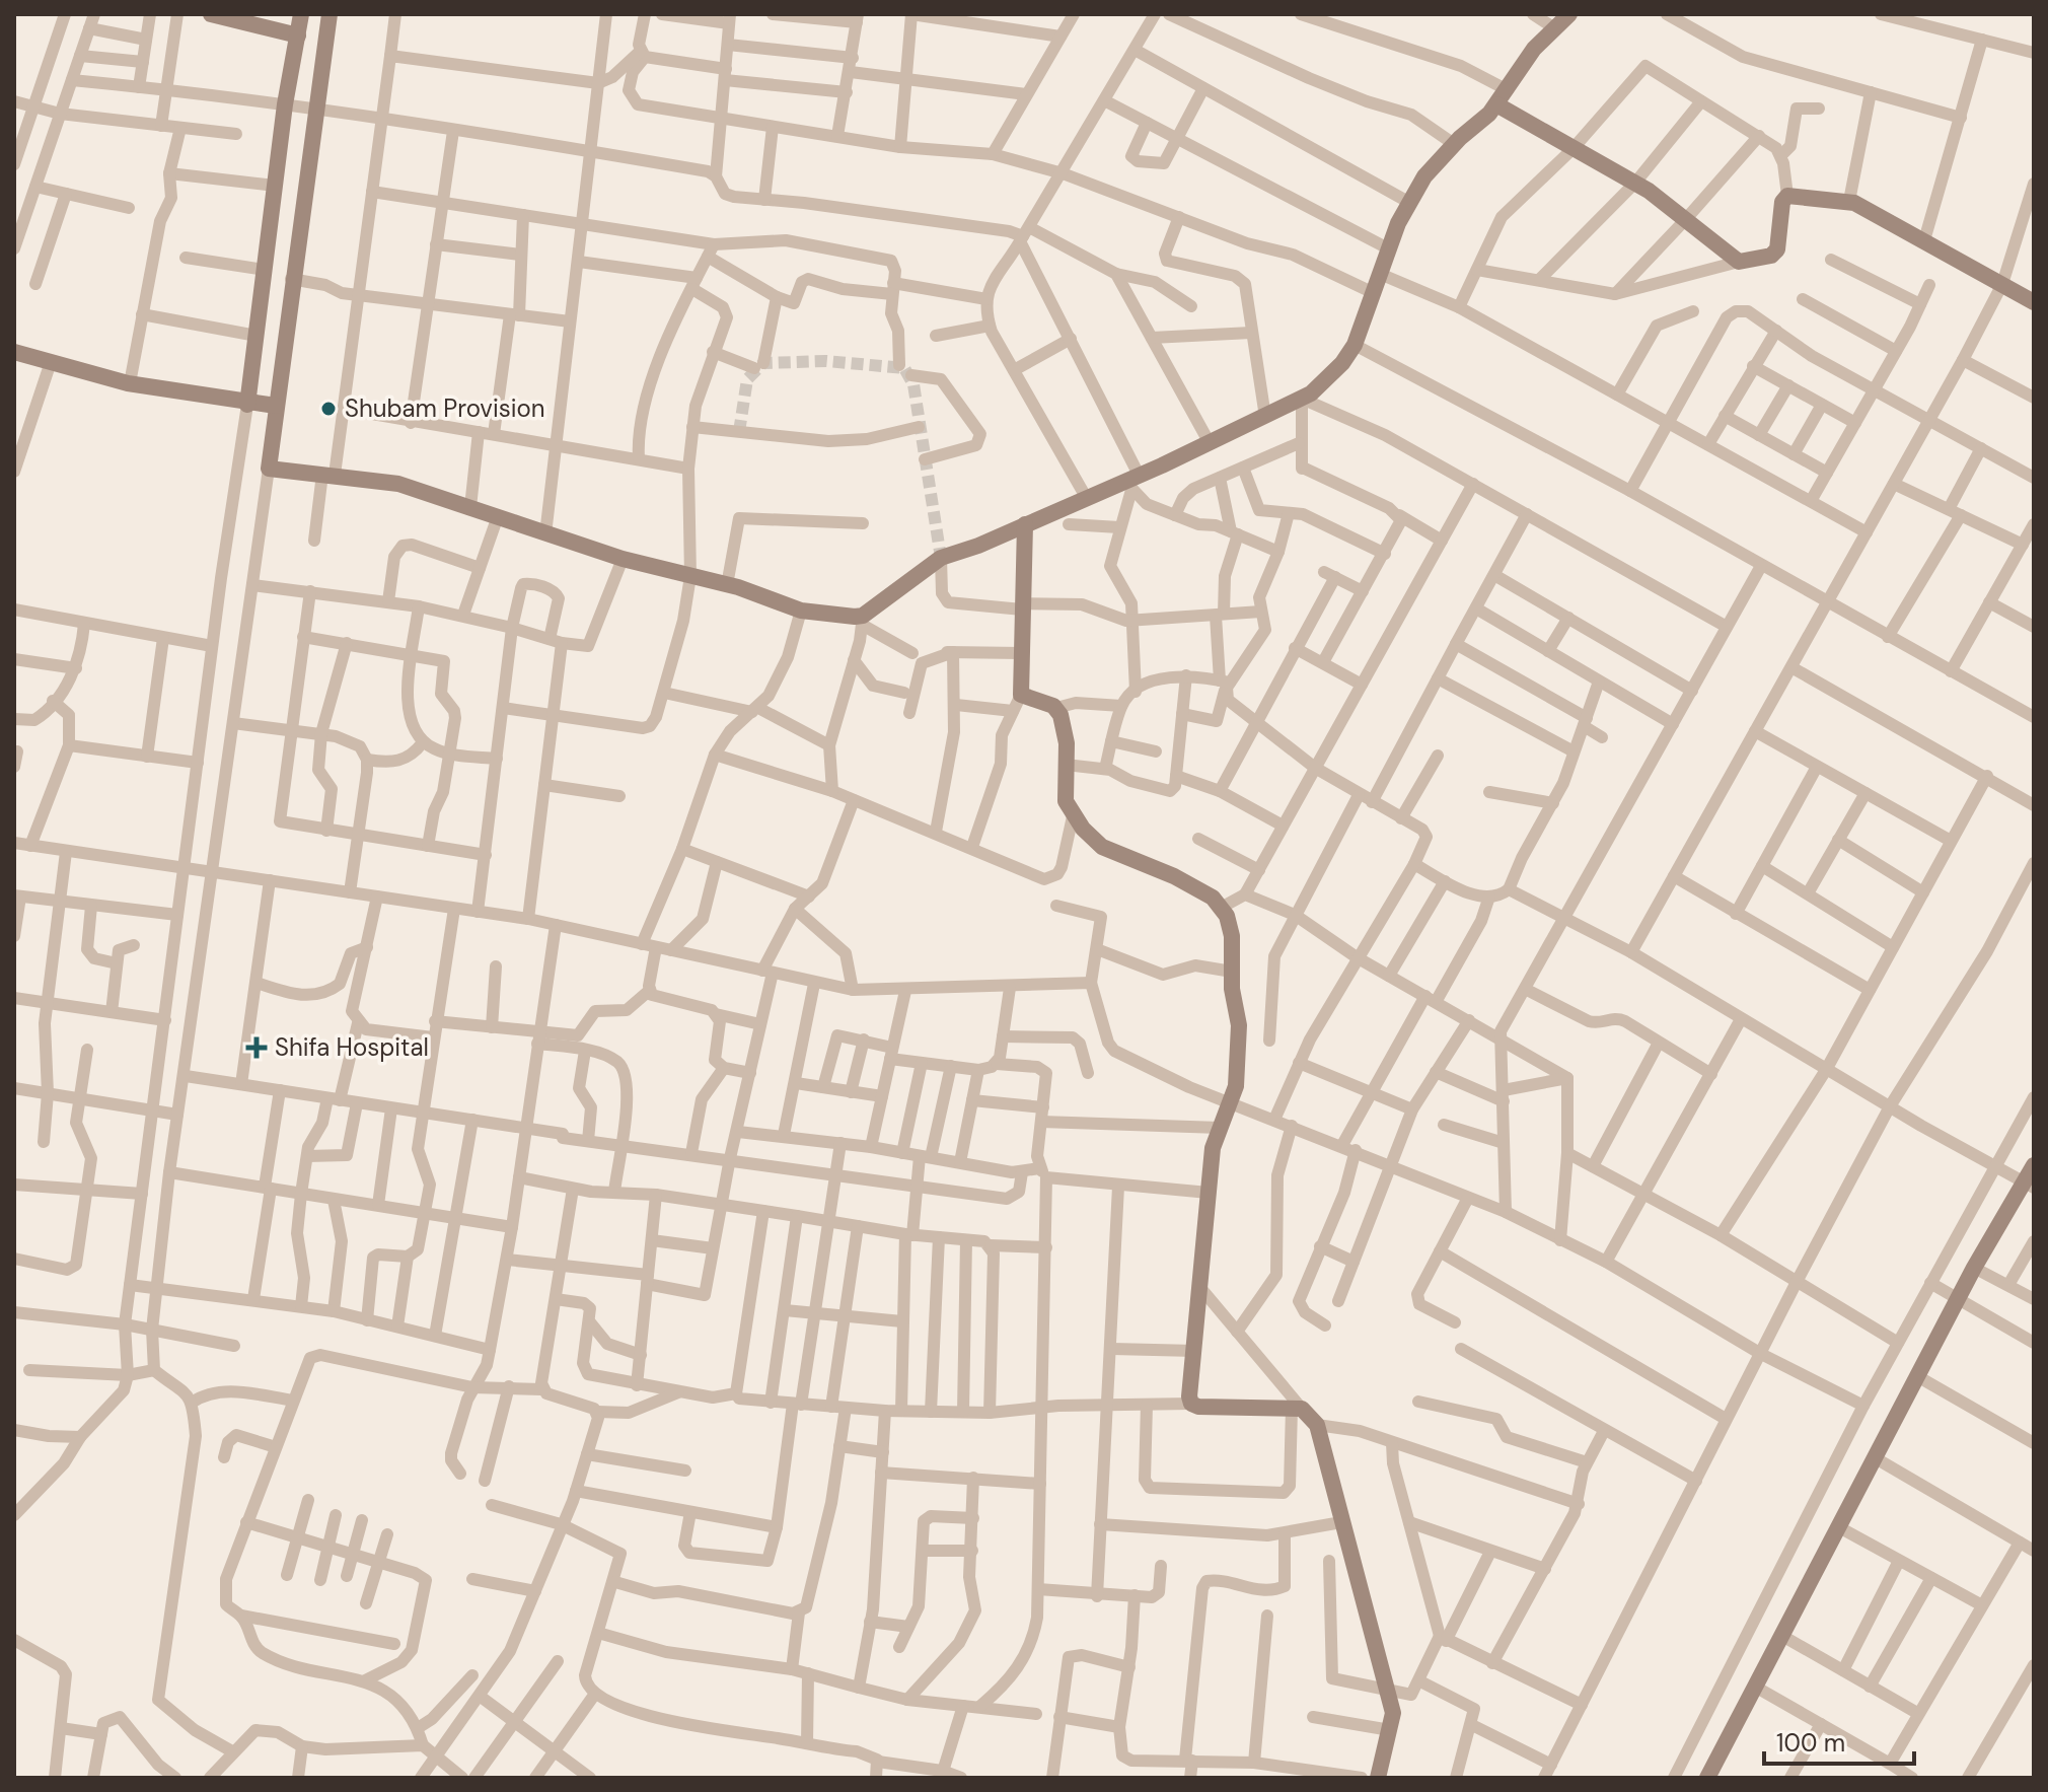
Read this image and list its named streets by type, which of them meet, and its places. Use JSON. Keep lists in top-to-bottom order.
{
  "places": {
    "other": ["Shubam Provision"],
    "health": ["Shifa Hospital"]
  },
  "scale_bar": "100 m"
}
